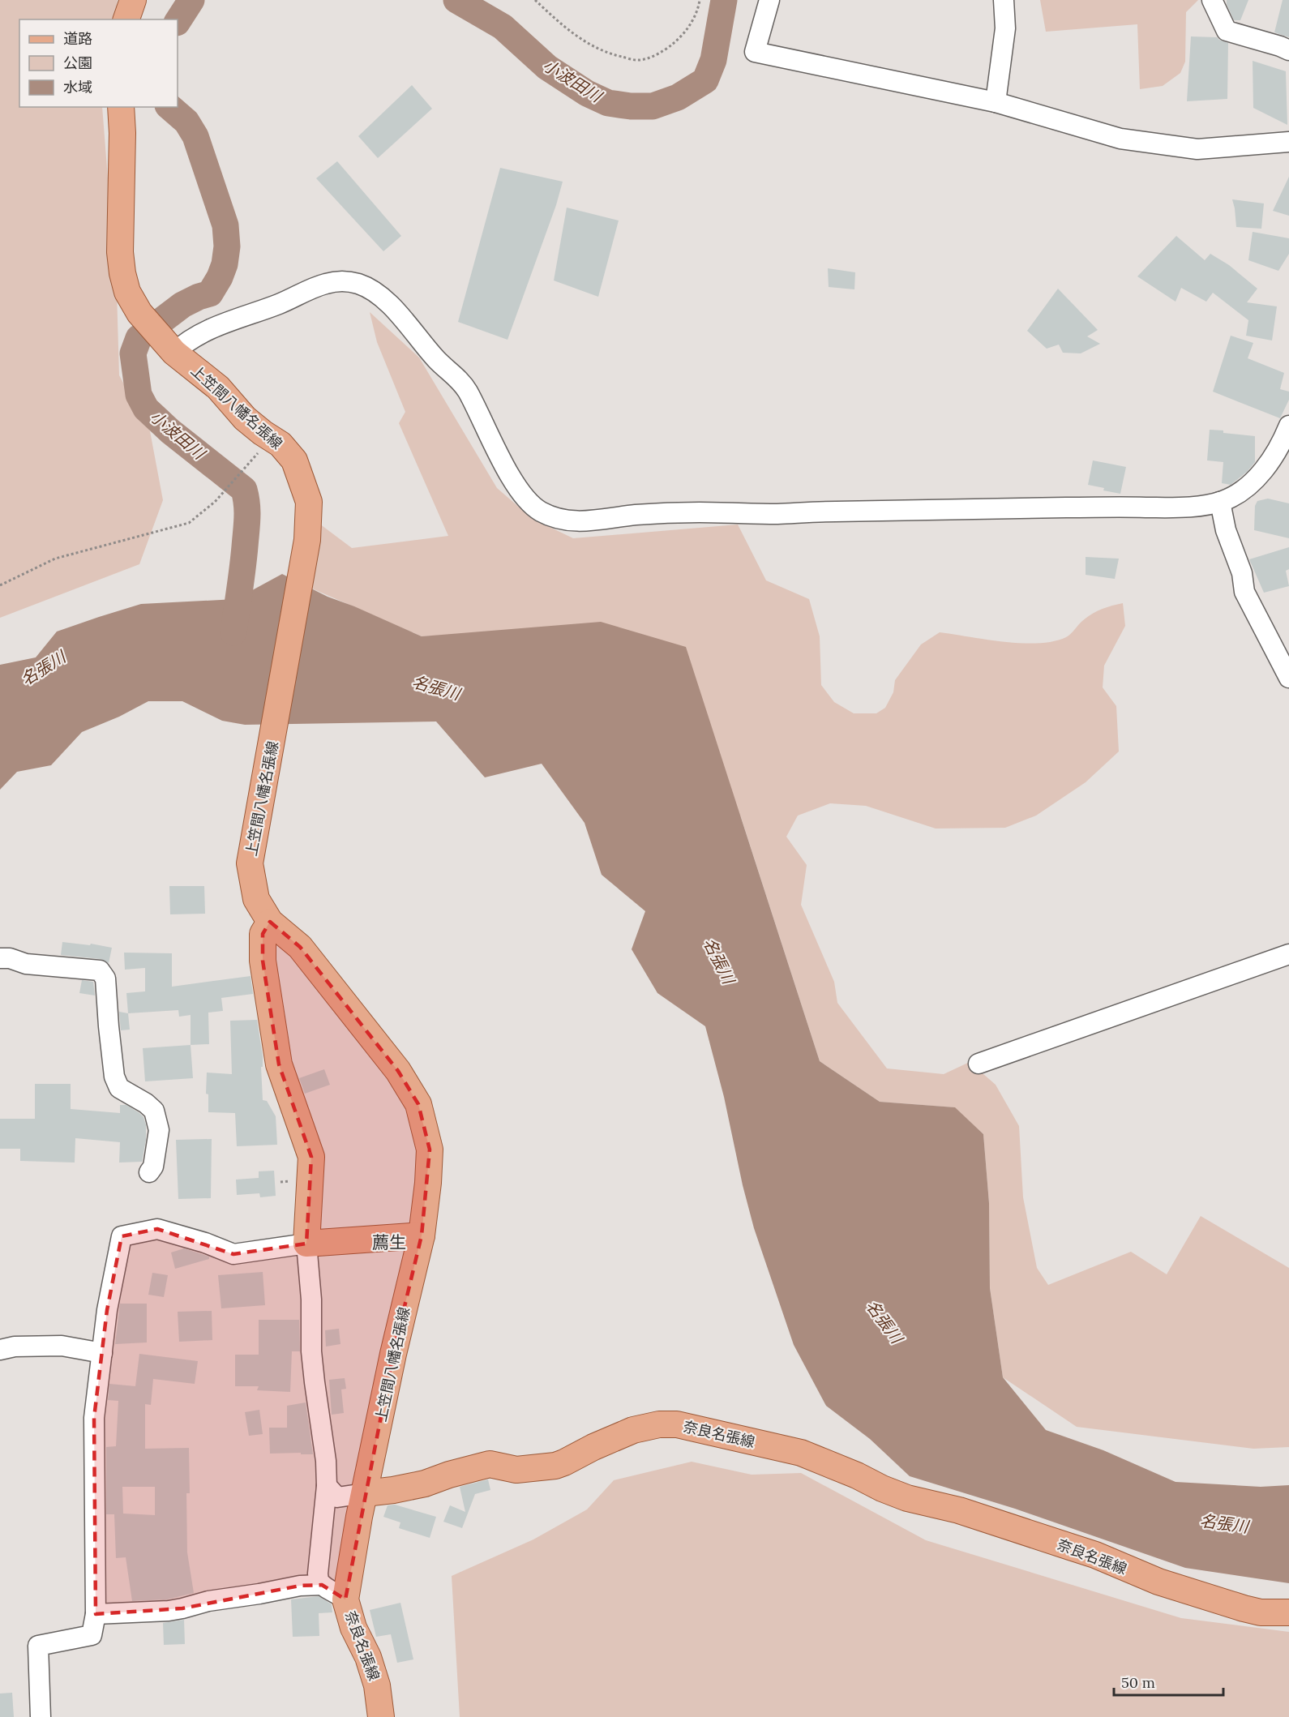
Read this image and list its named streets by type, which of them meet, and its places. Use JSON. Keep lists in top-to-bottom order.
{
  "streets": {
    "main road": ["上笠間八幡名張線", "奈良名張線"]
  },
  "crossings": [
    ["上笠間八幡名張線", "奈良名張線"]
  ],
  "districts": ["薦生"],
  "water": ["小波田川", "名張川"],
  "legend": ["道路", "公園", "水域"],
  "scale_bar": "50 m"
}
